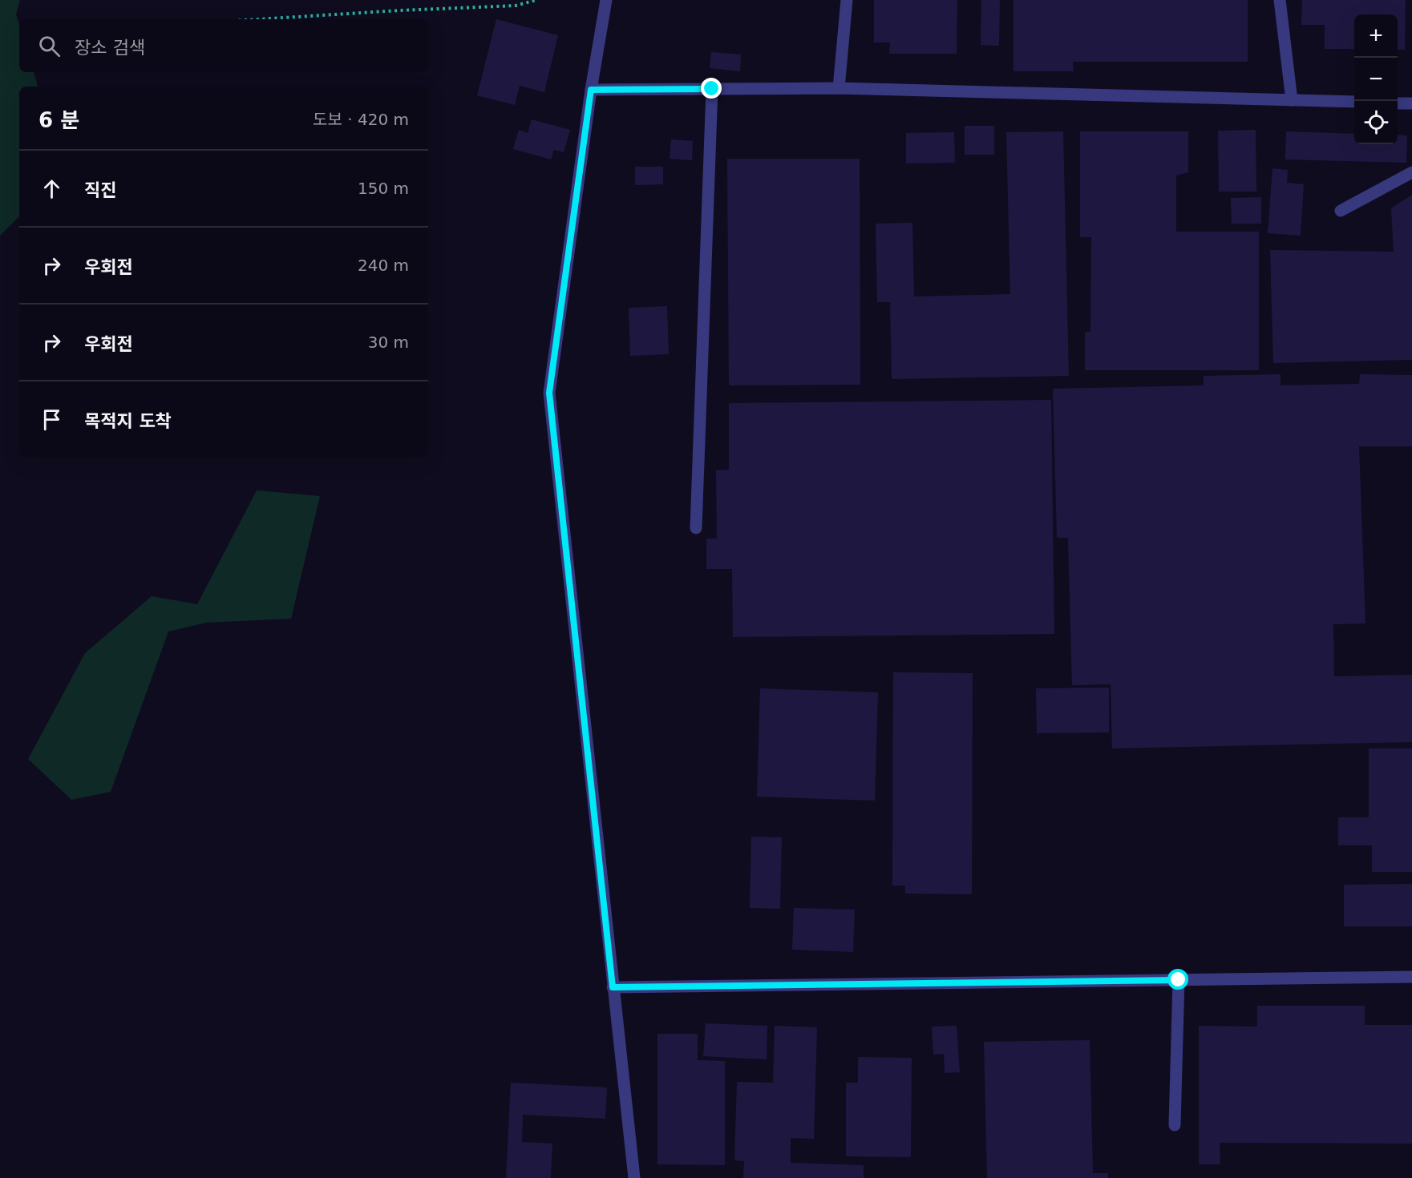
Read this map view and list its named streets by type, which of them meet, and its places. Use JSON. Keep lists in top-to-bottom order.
{
  "page": {
    "map_buttons": ["+", "−"],
    "search": "장소 검색",
    "heading": ["6 분", "도보 · 420 m"],
    "list": [
      ["직진", "150 m"],
      ["우회전", "240 m"],
      ["우회전", "30 m"],
      "목적지 도착"
    ]
  }
}
